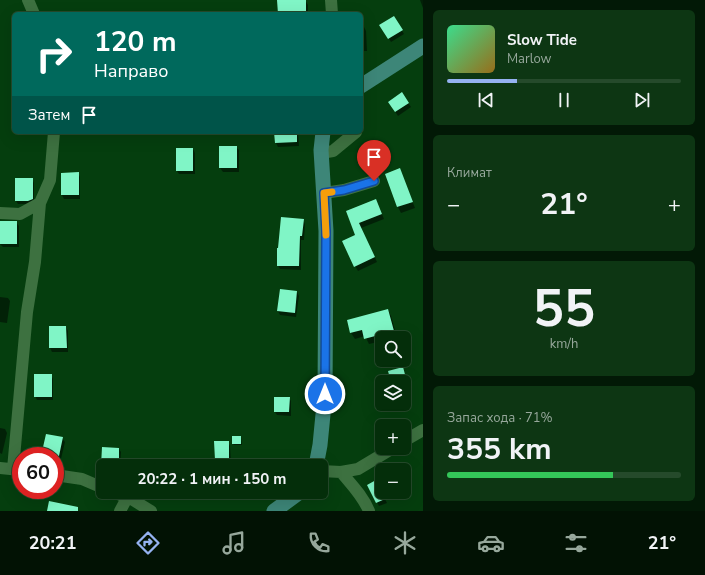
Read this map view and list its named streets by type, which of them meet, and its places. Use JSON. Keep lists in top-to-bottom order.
{
  "page": {
    "turn": ["120 m", "Направо"],
    "song": ["Slow Tide", "Marlow"],
    "then": "Затем",
    "tile": [
      "Климат",
      ["55", "km/h"],
      ["Запас хода · 71%", "355 km"]
    ],
    "heat": ["−", "21°", "+"],
    "map_buttons": ["+", "−"],
    "limit": "60",
    "trip": "20:22 · 1 мин · 150 m",
    "tabs": ["20:21", "21°"]
  }
}
